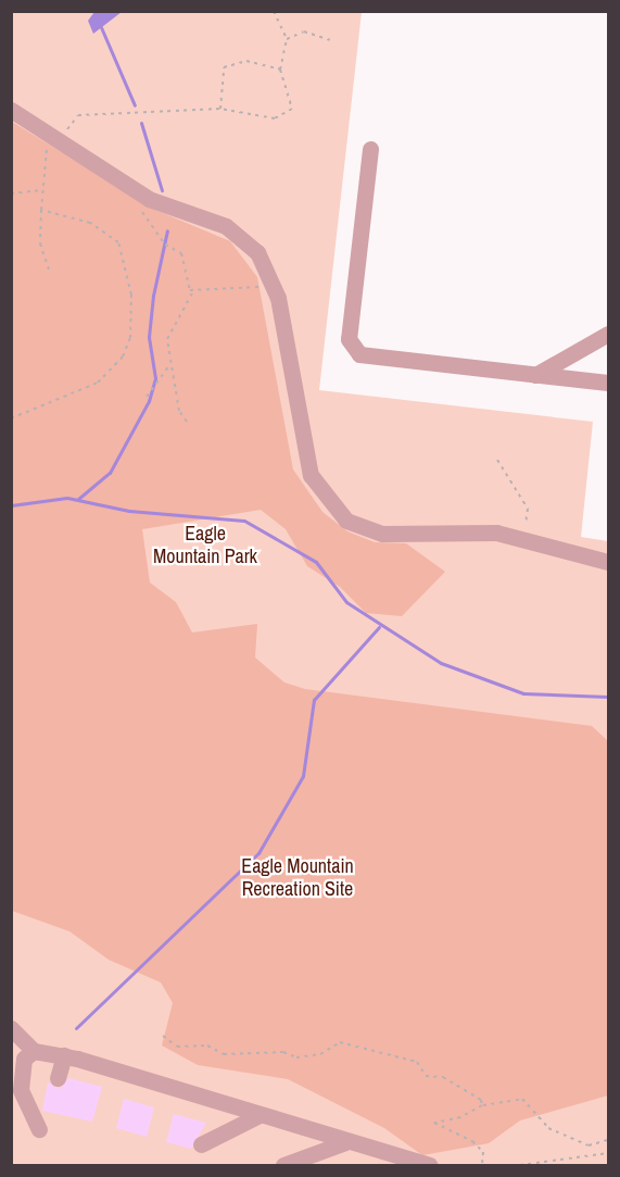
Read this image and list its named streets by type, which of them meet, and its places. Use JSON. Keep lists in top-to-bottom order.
{
  "parks": ["Eagle Mountain Park", "Eagle Mountain Recreation Site"]
}
